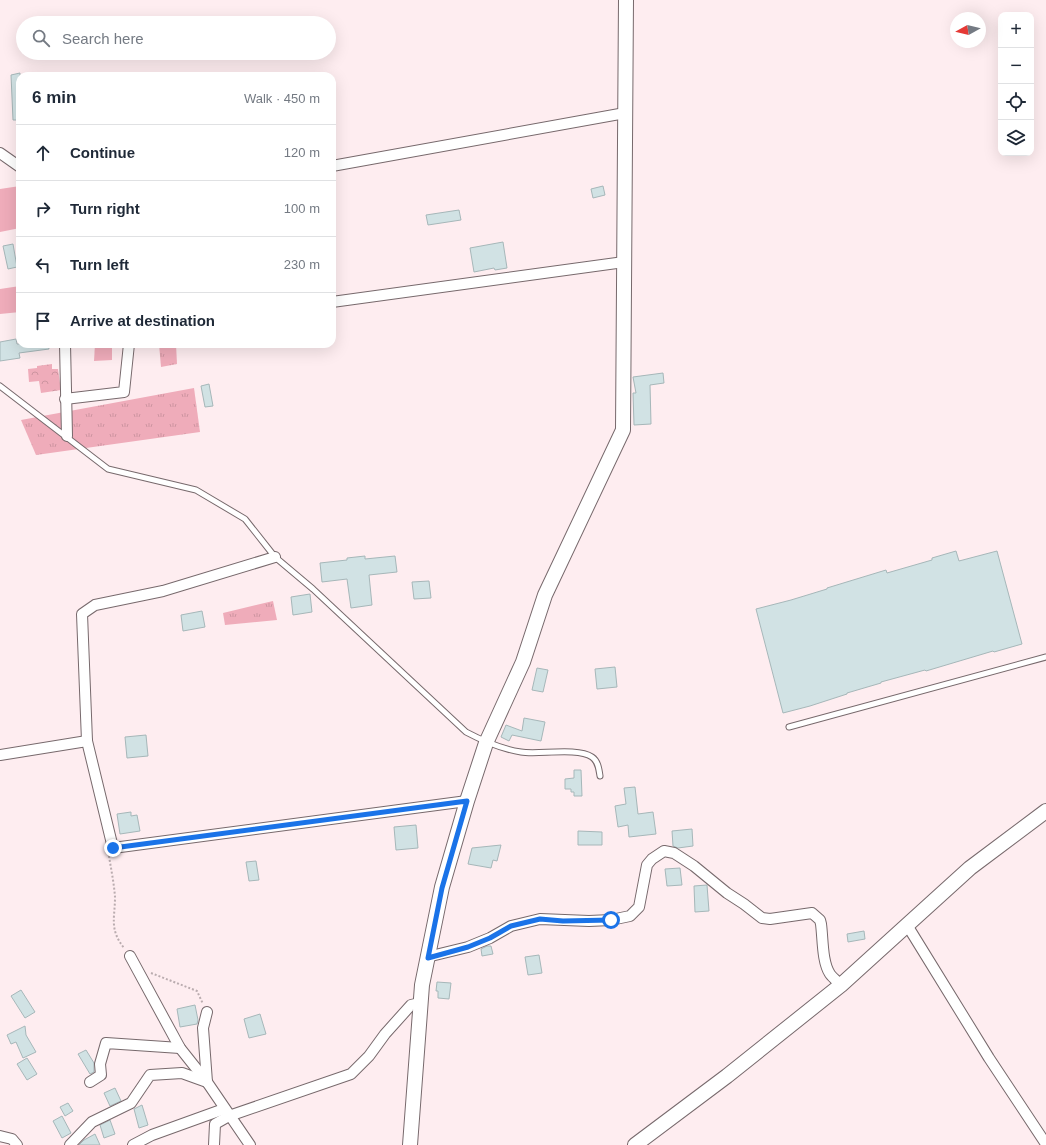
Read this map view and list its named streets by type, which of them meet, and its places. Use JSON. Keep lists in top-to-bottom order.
{
  "north": "left",
  "page": {
    "map_buttons": ["+", "−"],
    "search": "Search here",
    "heading": ["6 min", "Walk · 450 m"],
    "list": [
      ["Continue", "120 m"],
      ["Turn right", "100 m"],
      ["Turn left", "230 m"],
      "Arrive at destination"
    ]
  }
}
